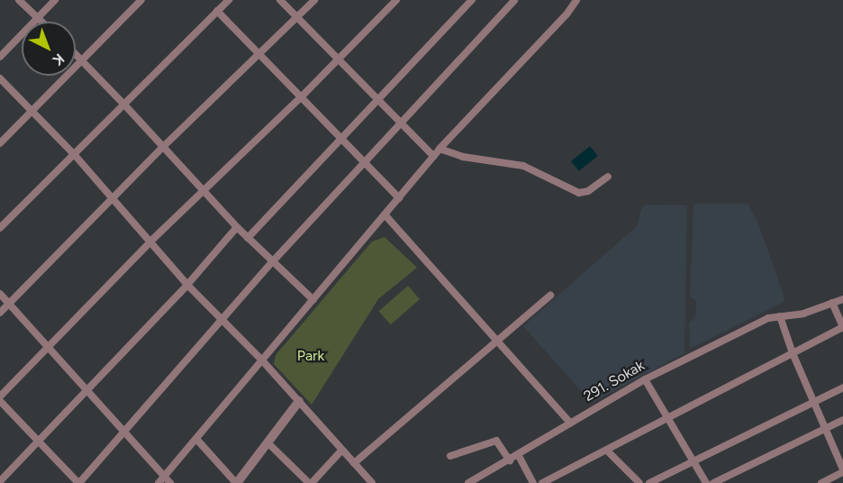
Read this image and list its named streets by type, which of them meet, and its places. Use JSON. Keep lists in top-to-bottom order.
{
  "streets": {
    "street": ["291. Sokak"]
  },
  "parks": ["Park"],
  "north": "bottom right"
}
